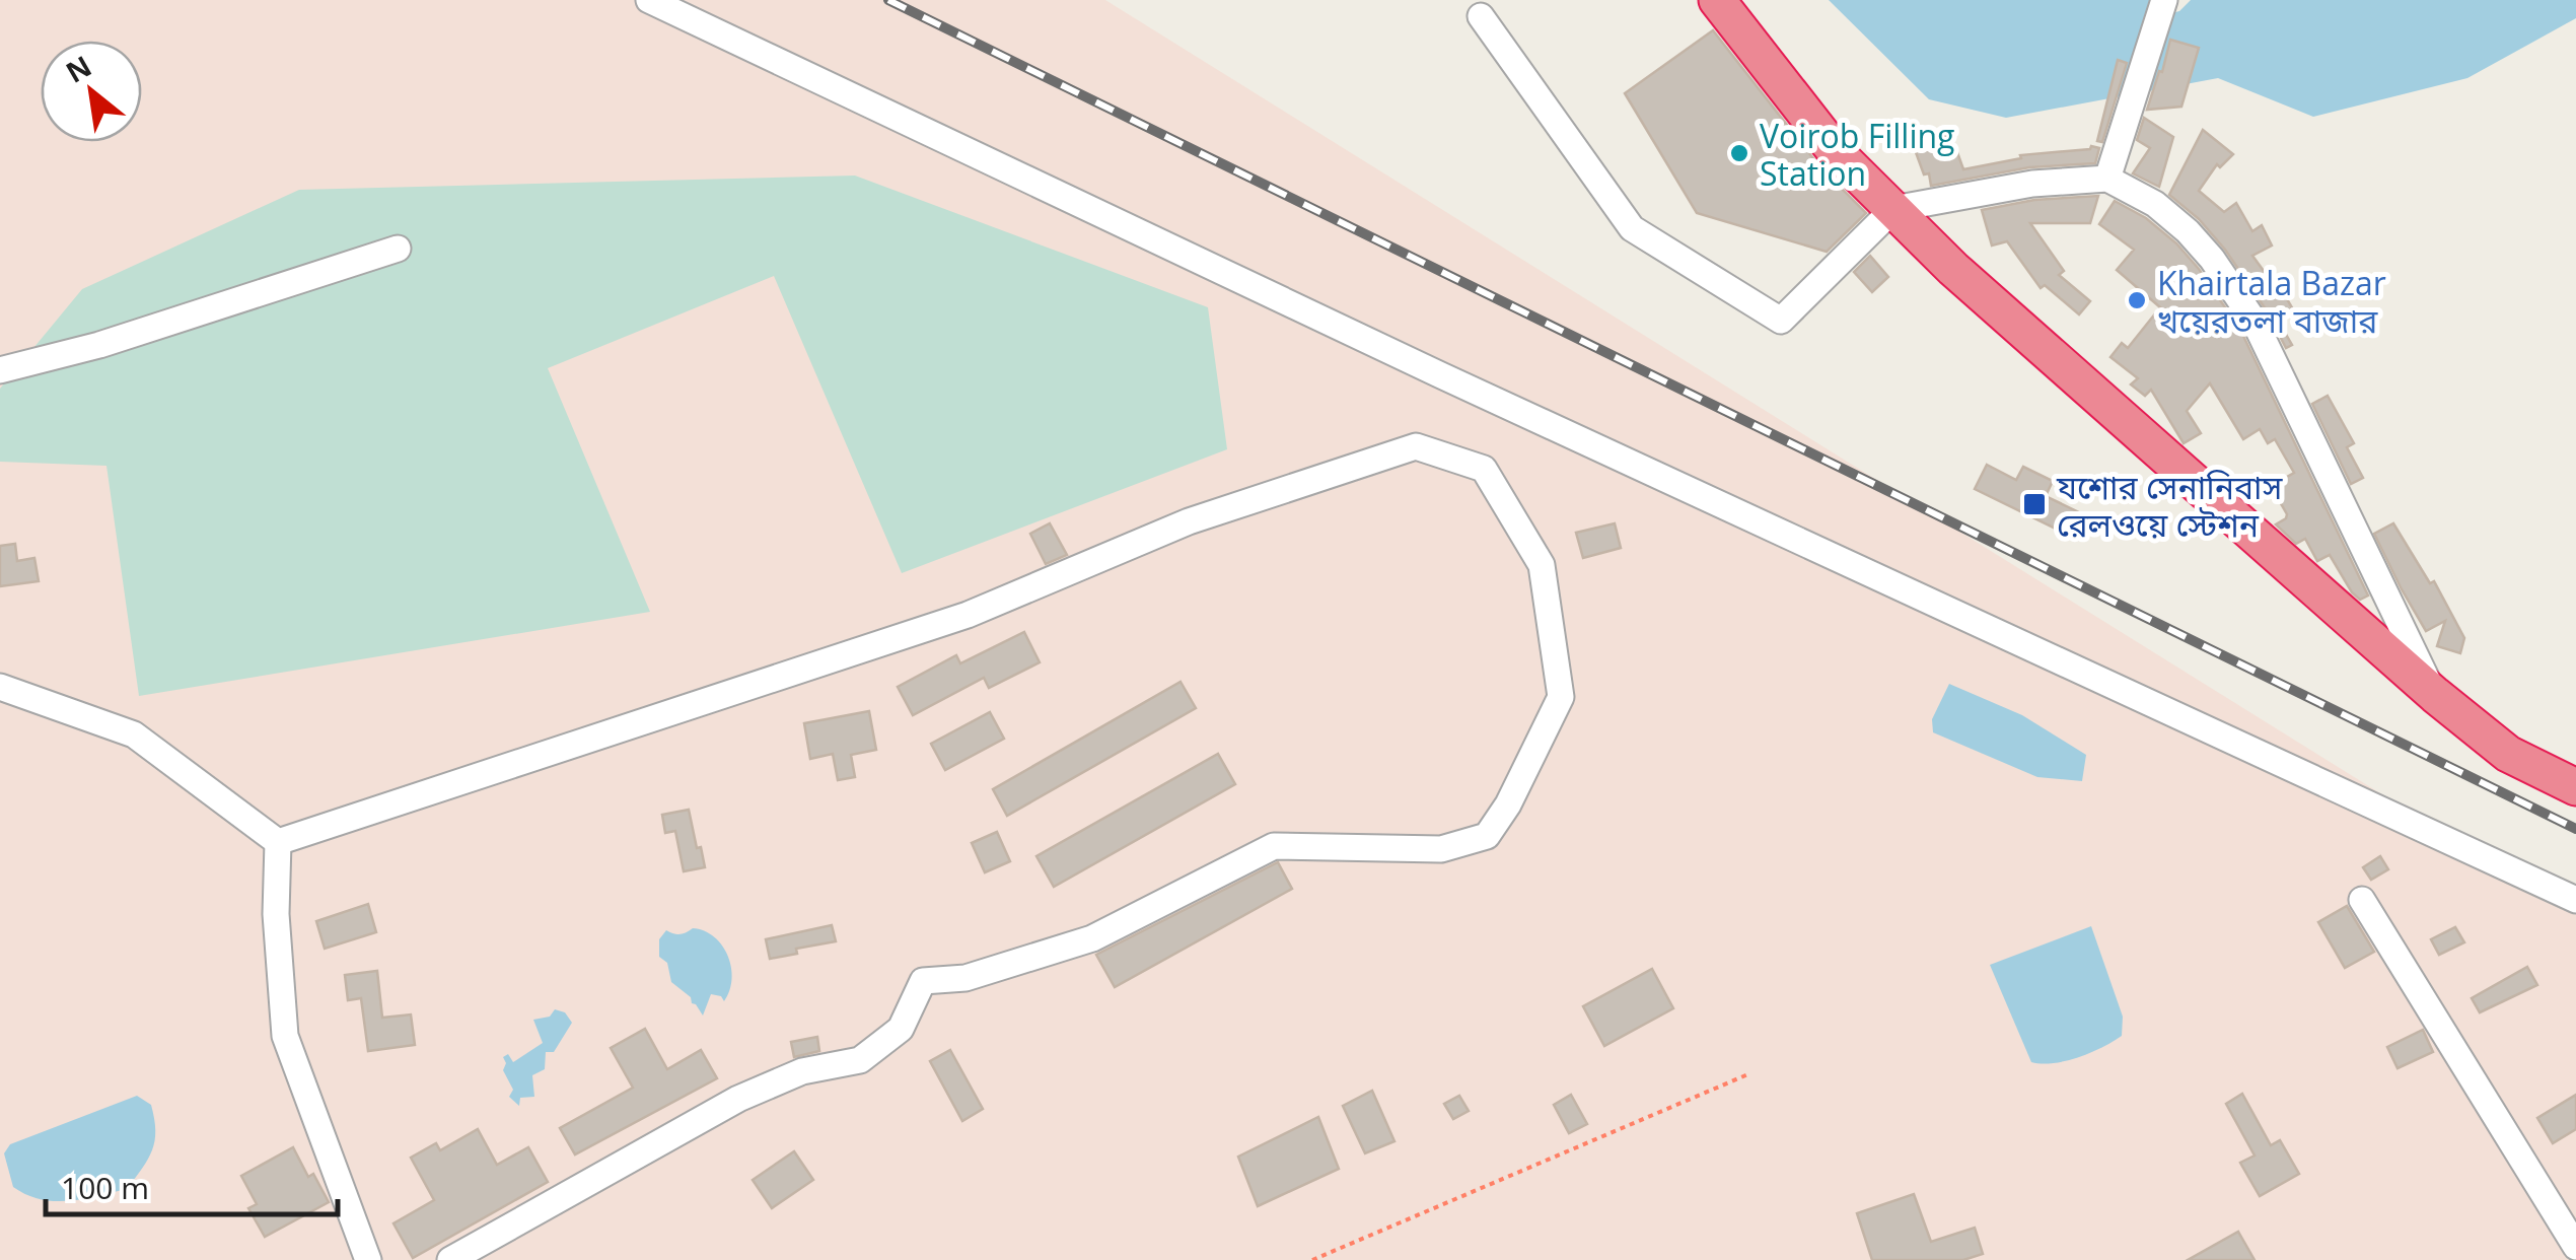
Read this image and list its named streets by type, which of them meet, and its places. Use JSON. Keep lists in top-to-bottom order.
{
  "places": {
    "other": ["Voirob Filling Station", "Khairtala Bazar খয়েরতলা বাজার"],
    "transit": ["যশোর সেনানিবাস রেলওয়ে স্টেশন"]
  },
  "scale_bar": "100 m",
  "north": "top left"
}
